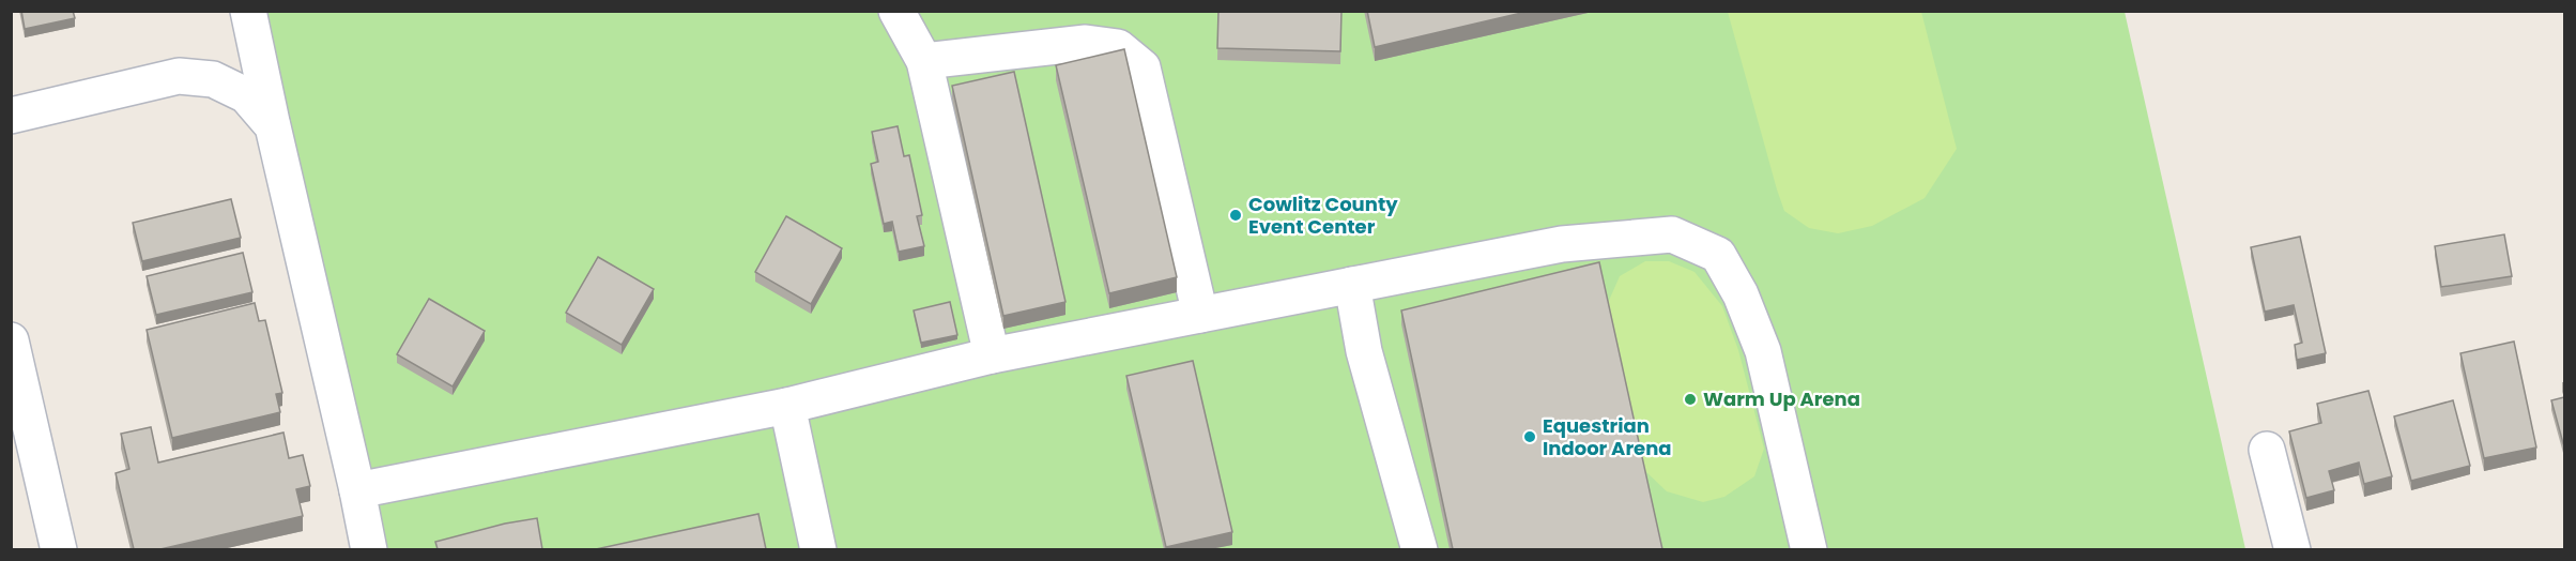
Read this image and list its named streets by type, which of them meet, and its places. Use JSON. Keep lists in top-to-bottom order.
{
  "places": ["Cowlitz County Event Center", "Warm Up Arena", "Equestrian Indoor Arena"]
}
